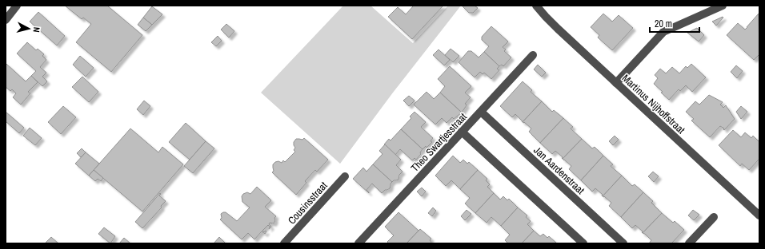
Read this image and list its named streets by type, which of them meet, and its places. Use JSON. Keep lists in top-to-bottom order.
{
  "streets": {
    "street": [
      "Martinus Nijhoffstraat",
      "Theo Swartjesstraat",
      "Jan Aardenstraat",
      "Cousinsstraat"
    ]
  },
  "crossings": [
    ["Theo Swartjesstraat", "Jan Aardenstraat"]
  ],
  "scale_bar": "20 m",
  "north": "right"
}
